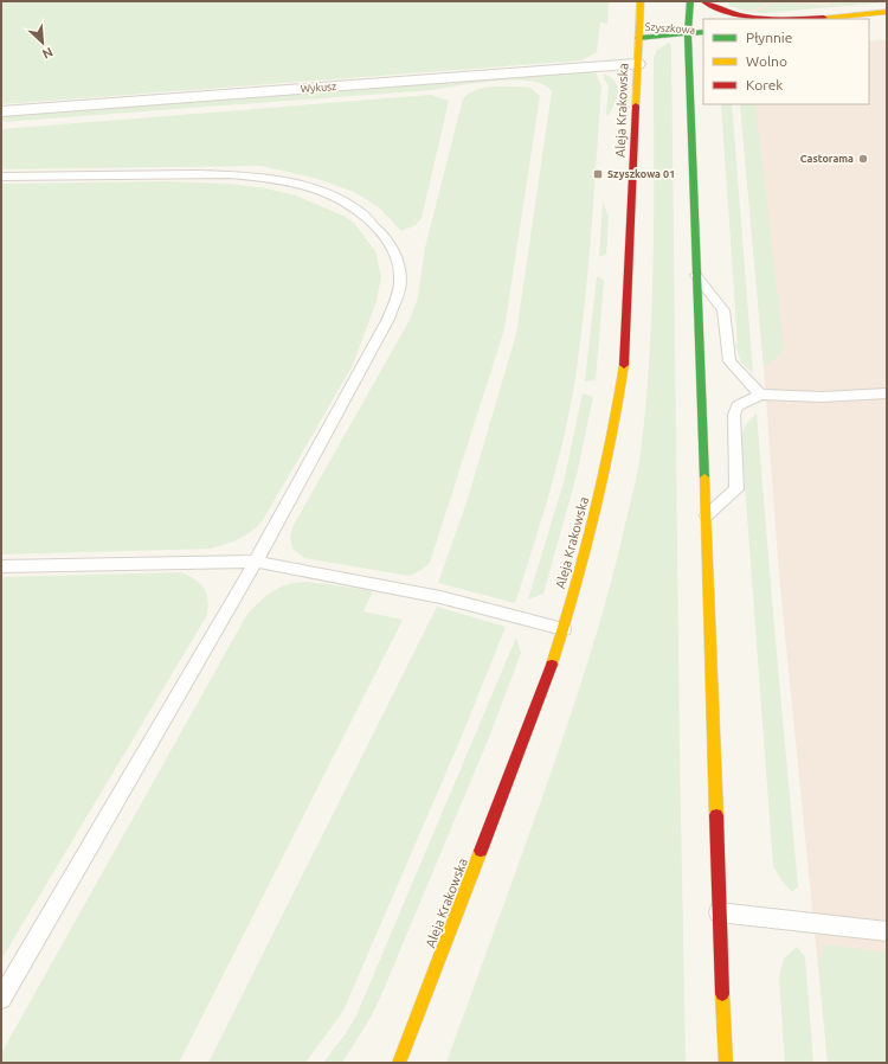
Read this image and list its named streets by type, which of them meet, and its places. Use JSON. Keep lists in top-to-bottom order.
{
  "streets": {
    "main road": ["Szyszkowa", "Aleja Krakowska"],
    "street": ["Wykusz"]
  },
  "crossings": [
    ["Szyszkowa", "Aleja Krakowska"],
    ["Wykusz", "Aleja Krakowska"]
  ],
  "places": {
    "other": ["Castorama"],
    "transit": ["Szyszkowa 01"]
  },
  "legend": ["Płynnie", "Wolno", "Korek"],
  "north": "bottom right"
}
